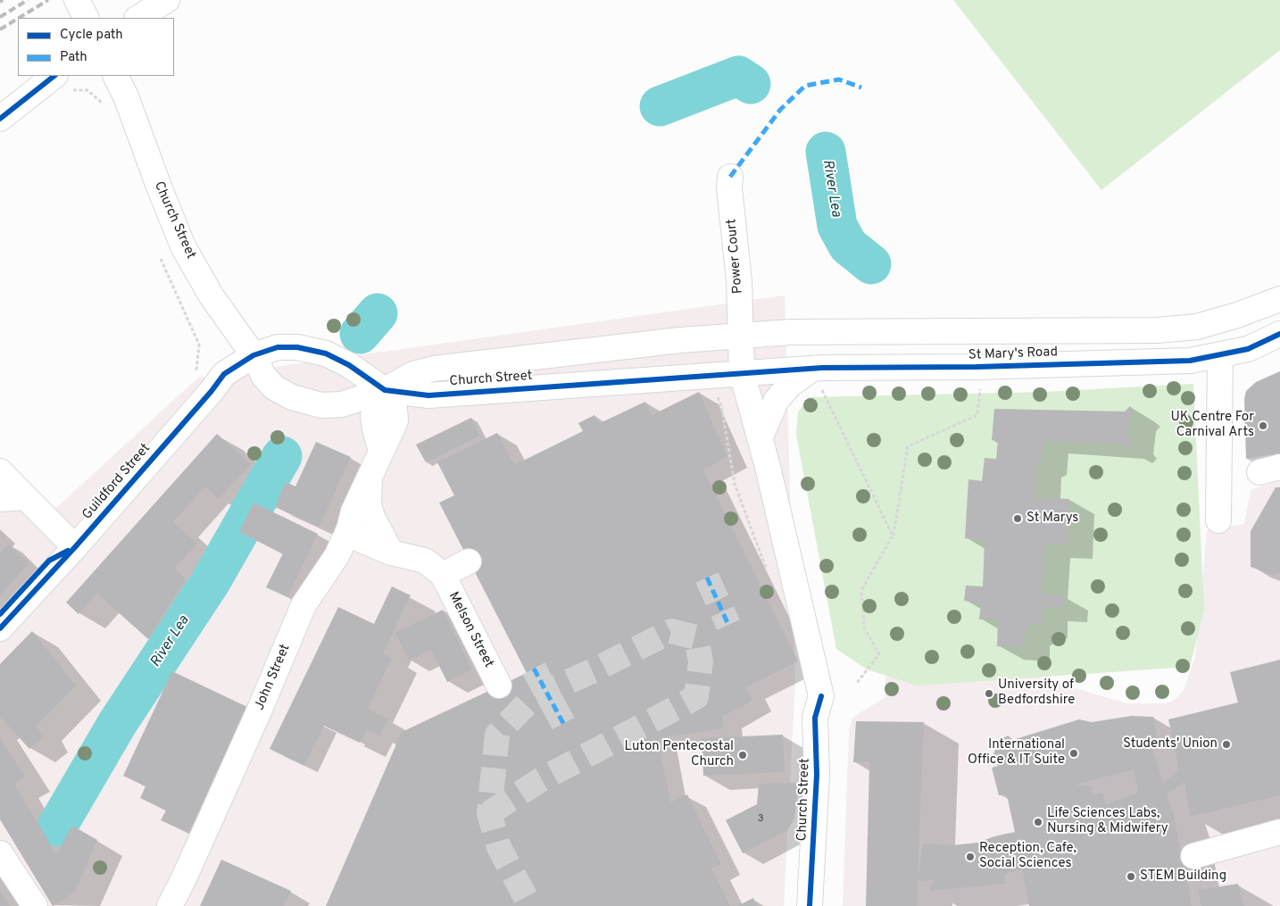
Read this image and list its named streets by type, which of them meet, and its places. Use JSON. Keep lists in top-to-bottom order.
{
  "streets": {
    "street": [
      "Church Street",
      "Power Court",
      "St Mary's Road",
      "Guildford Street",
      "Melson Street",
      "John Street"
    ]
  },
  "crossings": [
    ["Church Street", "Power Court"],
    ["Church Street", "St Mary's Road"],
    ["Church Street", "Guildford Street"],
    ["Church Street", "John Street"],
    ["Power Court", "St Mary's Road"],
    ["Melson Street", "John Street"]
  ],
  "water": ["River Lea"],
  "places": [
    "UK Centre For Carnival Arts",
    "St Marys",
    "University of Bedfordshire",
    "Students' Union",
    "International Office & IT Suite",
    "Luton Pentecostal Church",
    "Life Sciences Labs, Nursing & Midwifery",
    "Reception, Cafe, Social Sciences",
    "STEM Building"
  ],
  "house_numbers": ["3"],
  "legend": ["Cycle path", "Path"]
}
